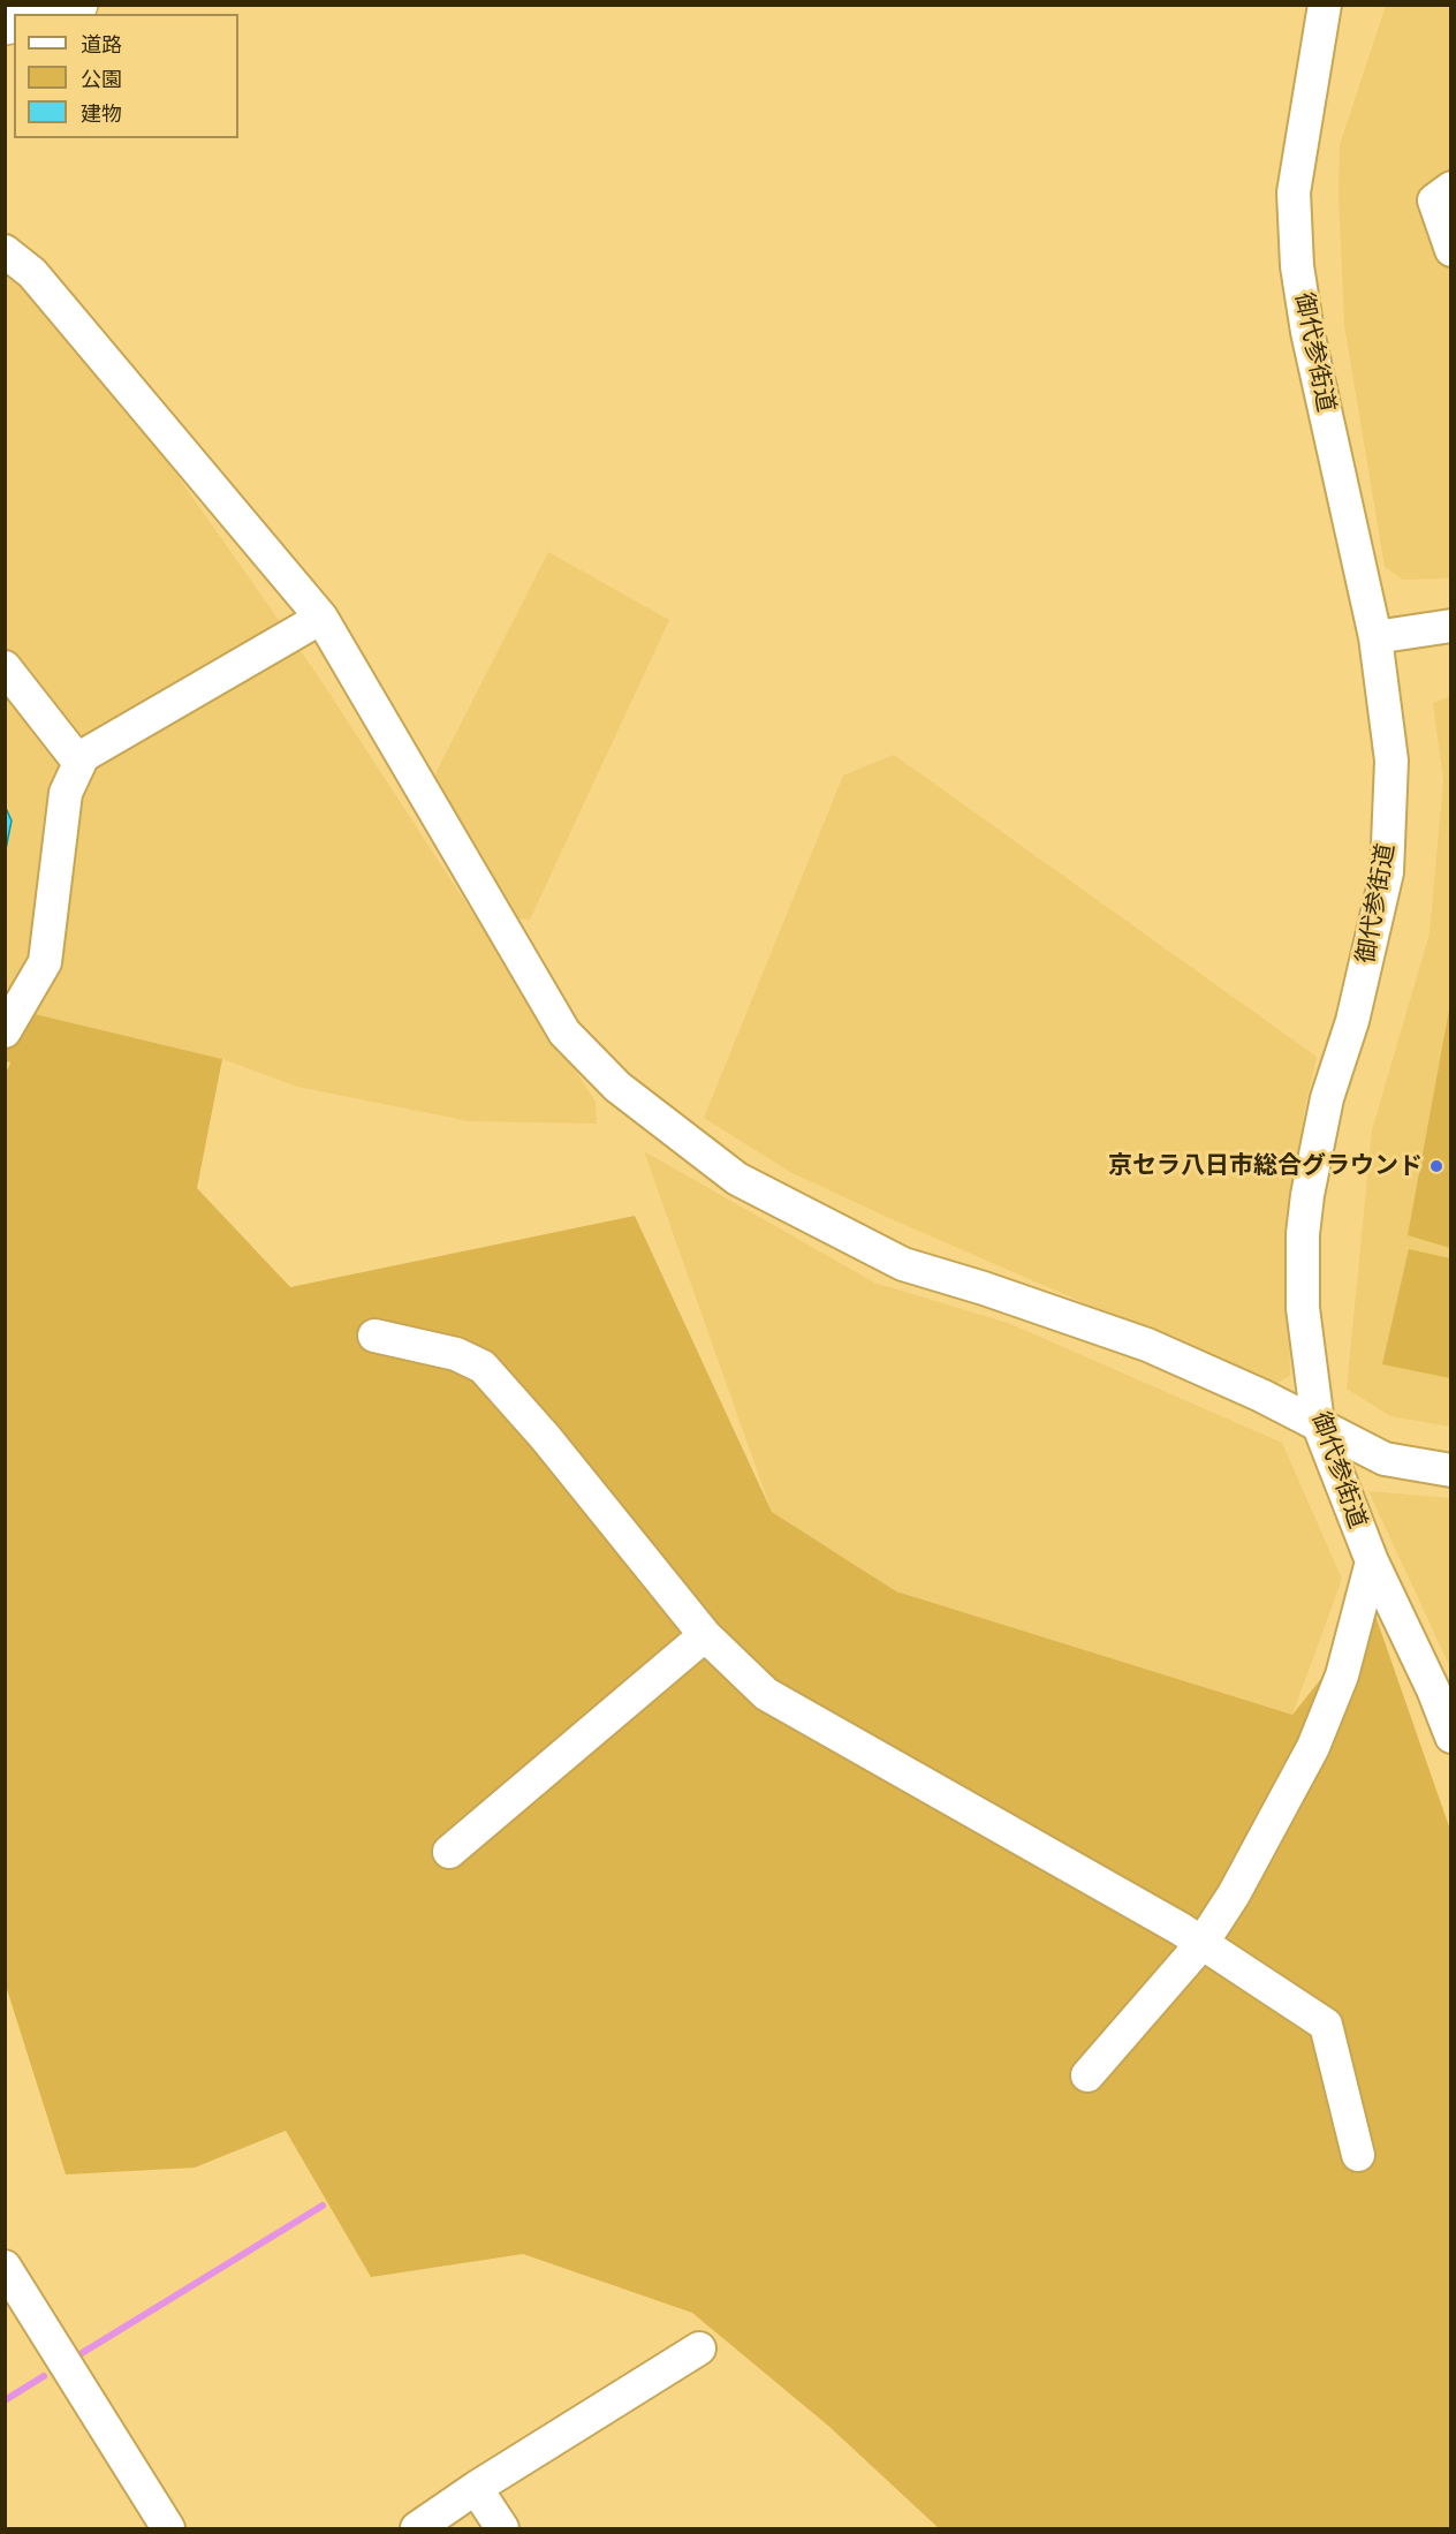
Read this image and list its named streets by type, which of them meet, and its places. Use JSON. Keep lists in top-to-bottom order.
{
  "streets": {
    "street": ["御代参街道"]
  },
  "places": ["京セラ八日市総合グラウンド"],
  "legend": ["道路", "公園", "建物"]
}
